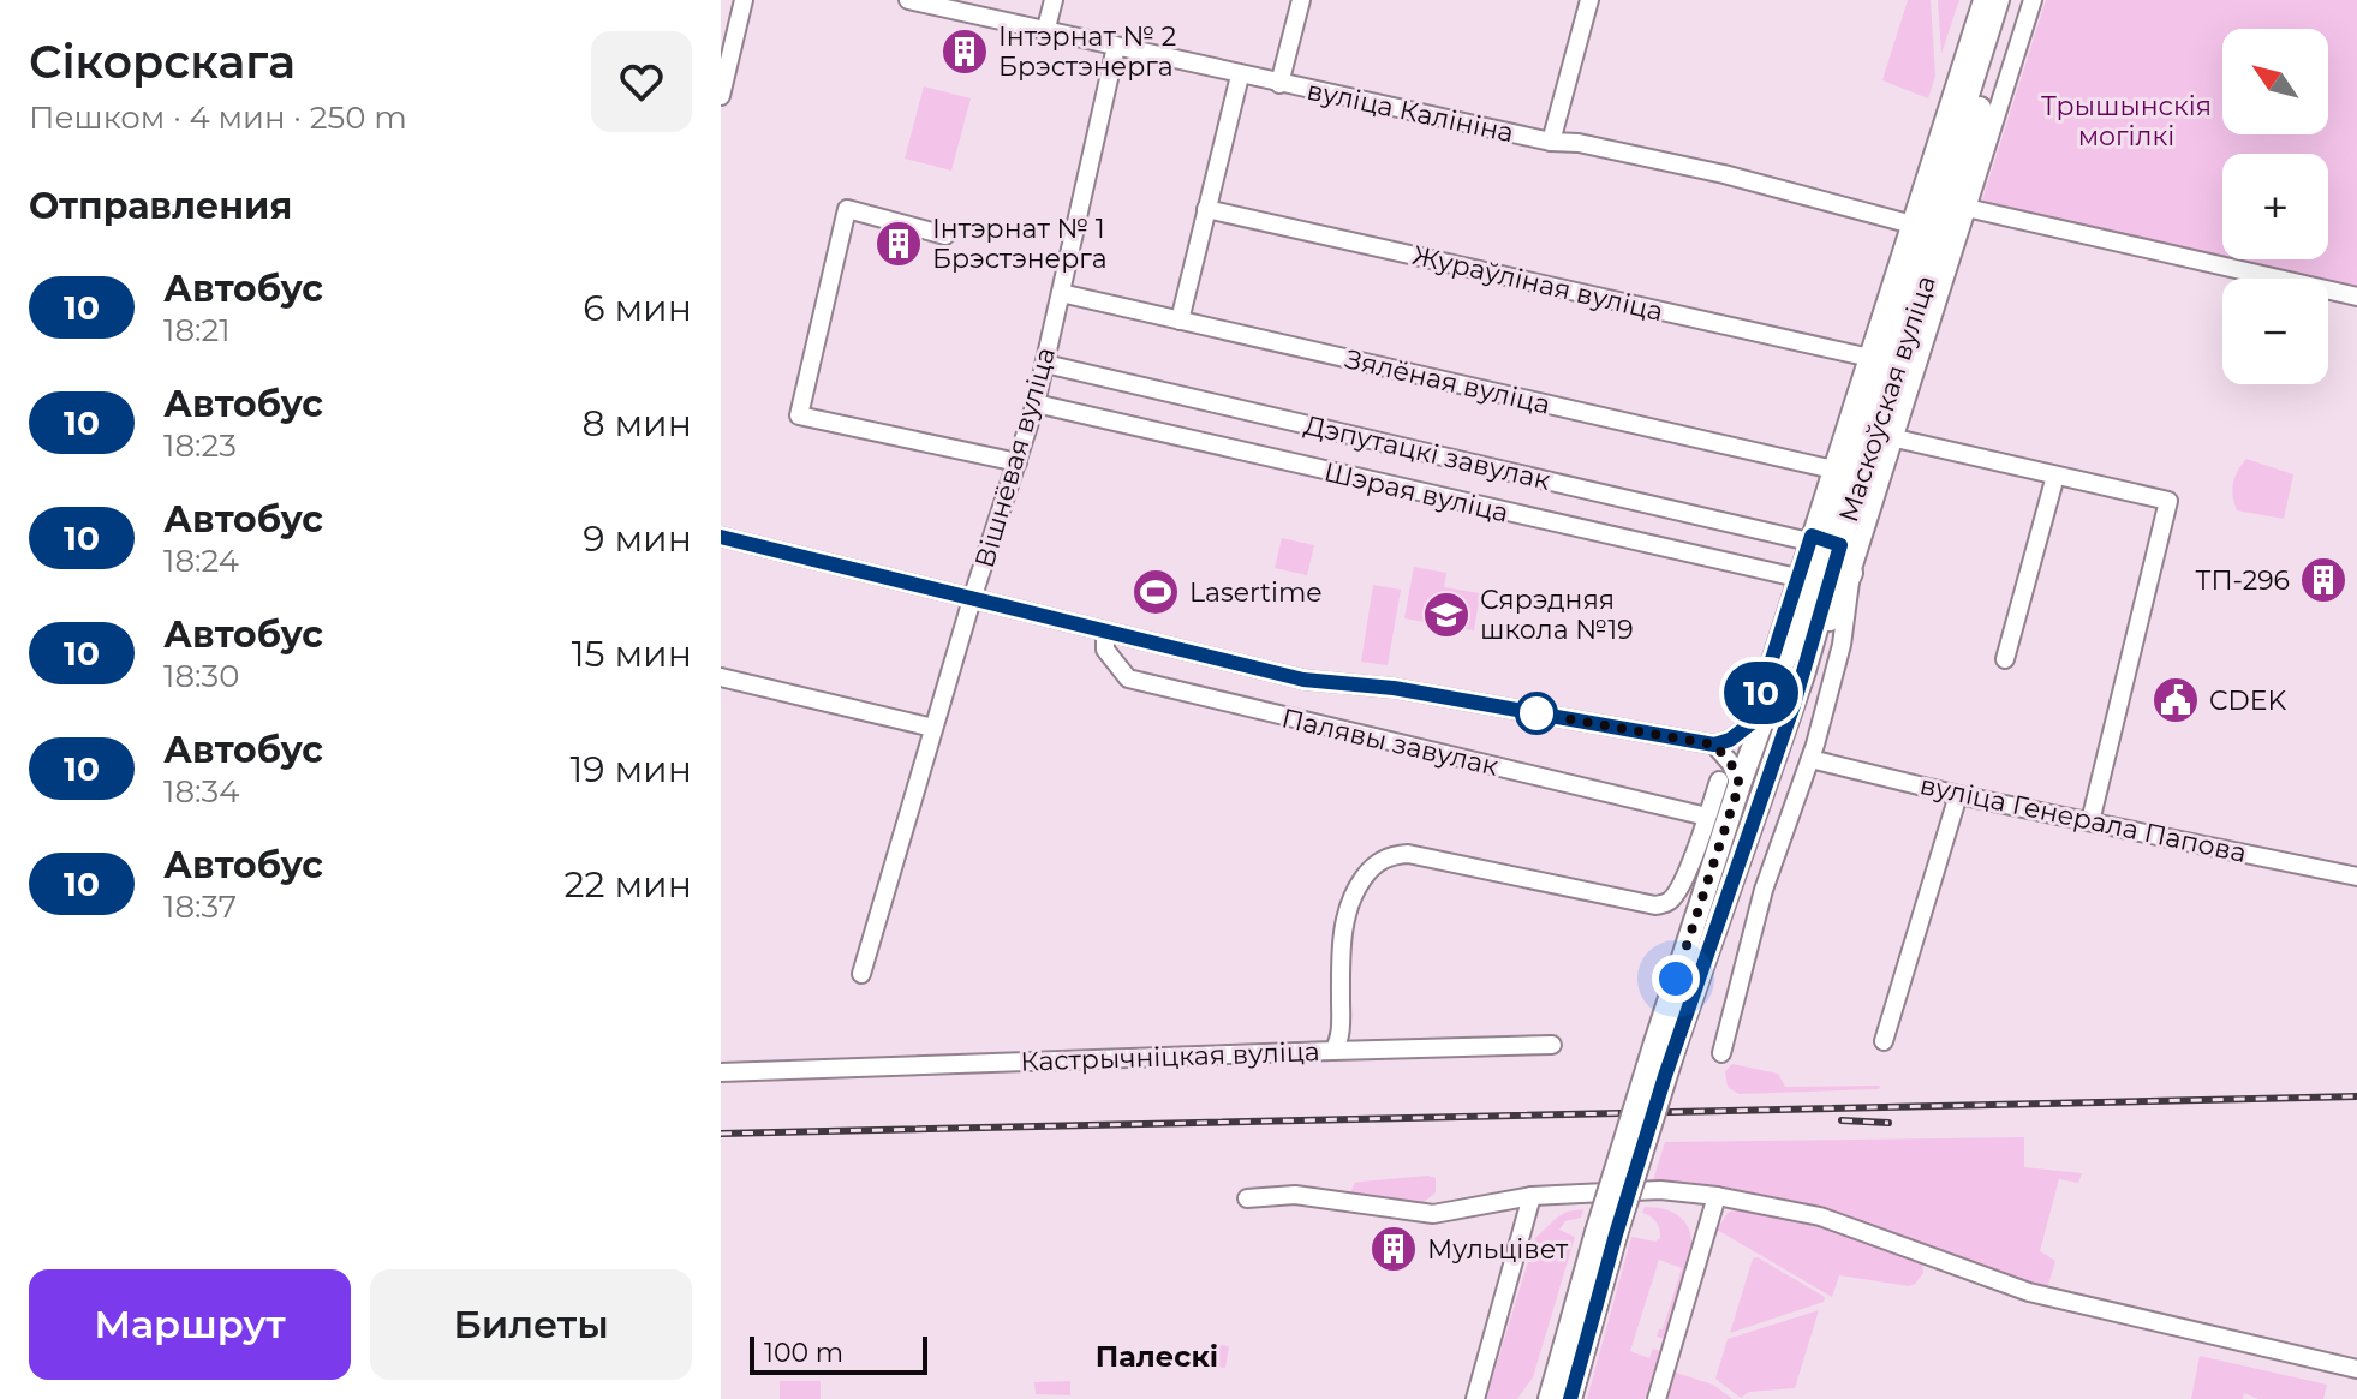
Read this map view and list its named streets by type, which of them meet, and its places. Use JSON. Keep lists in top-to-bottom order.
{
  "streets": {
    "main road": ["Маскоўская вуліца"],
    "street": [
      "вуліца Калініна",
      "Жураўліная вуліца",
      "Зялёная вуліца",
      "Дэпутацкі завулак",
      "Вішнёвая вуліца",
      "Шэрая вуліца",
      "Палявы завулак",
      "вуліца Генерала Папова",
      "Кастрычніцкая вуліца"
    ]
  },
  "crossings": [
    ["вуліца Калініна", "Маскоўская вуліца"],
    ["вуліца Калініна", "Вішнёвая вуліца"],
    ["Жураўліная вуліца", "Маскоўская вуліца"],
    ["Зялёная вуліца", "Маскоўская вуліца"],
    ["Зялёная вуліца", "Вішнёвая вуліца"],
    ["Маскоўская вуліца", "Дэпутацкі завулак"],
    ["Маскоўская вуліца", "Шэрая вуліца"],
    ["Маскоўская вуліца", "вуліца Генерала Папова"],
    ["Маскоўская вуліца", "Кастрычніцкая вуліца"],
    ["Дэпутацкі завулак", "Вішнёвая вуліца"],
    ["Вішнёвая вуліца", "Шэрая вуліца"],
    ["Палявы завулак", "Кастрычніцкая вуліца"]
  ],
  "districts": ["Палескі"],
  "parks": ["Трышынскія могілкі"],
  "places": {
    "building": [
      "Інтэрнат № 2 Брэстэнерга",
      "Інтэрнат № 1 Брэстэнерга",
      "ТП-296",
      "Мульцівет"
    ],
    "sports": ["Lasertime"],
    "school or university": ["Сярэдняя школа №19"],
    "public building": ["CDEK"]
  },
  "lines": ["bus line 10"],
  "scale_bar": "100 m",
  "north": "top left",
  "page": {
    "heading": [
      ["Сікорскага", "Пешком · 4 мин · 250 m"],
      "Отправления"
    ],
    "on_map": "10",
    "map_buttons": ["+", "−"],
    "list": [
      {
        "mark": "10",
        "name": "Автобус",
        "note": "18:21",
        "value": "6 мин"
      },
      {
        "mark": "10",
        "name": "Автобус",
        "note": "18:23",
        "value": "8 мин"
      },
      {
        "mark": "10",
        "name": "Автобус",
        "note": "18:24",
        "value": "9 мин"
      },
      {
        "mark": "10",
        "name": "Автобус",
        "note": "18:30",
        "value": "15 мин"
      },
      {
        "mark": "10",
        "name": "Автобус",
        "note": "18:34",
        "value": "19 мин"
      },
      {
        "mark": "10",
        "name": "Автобус",
        "note": "18:37",
        "value": "22 мин"
      }
    ],
    "buttons": ["Маршрут", "Билеты"],
    "scale": "100 m"
  }
}
